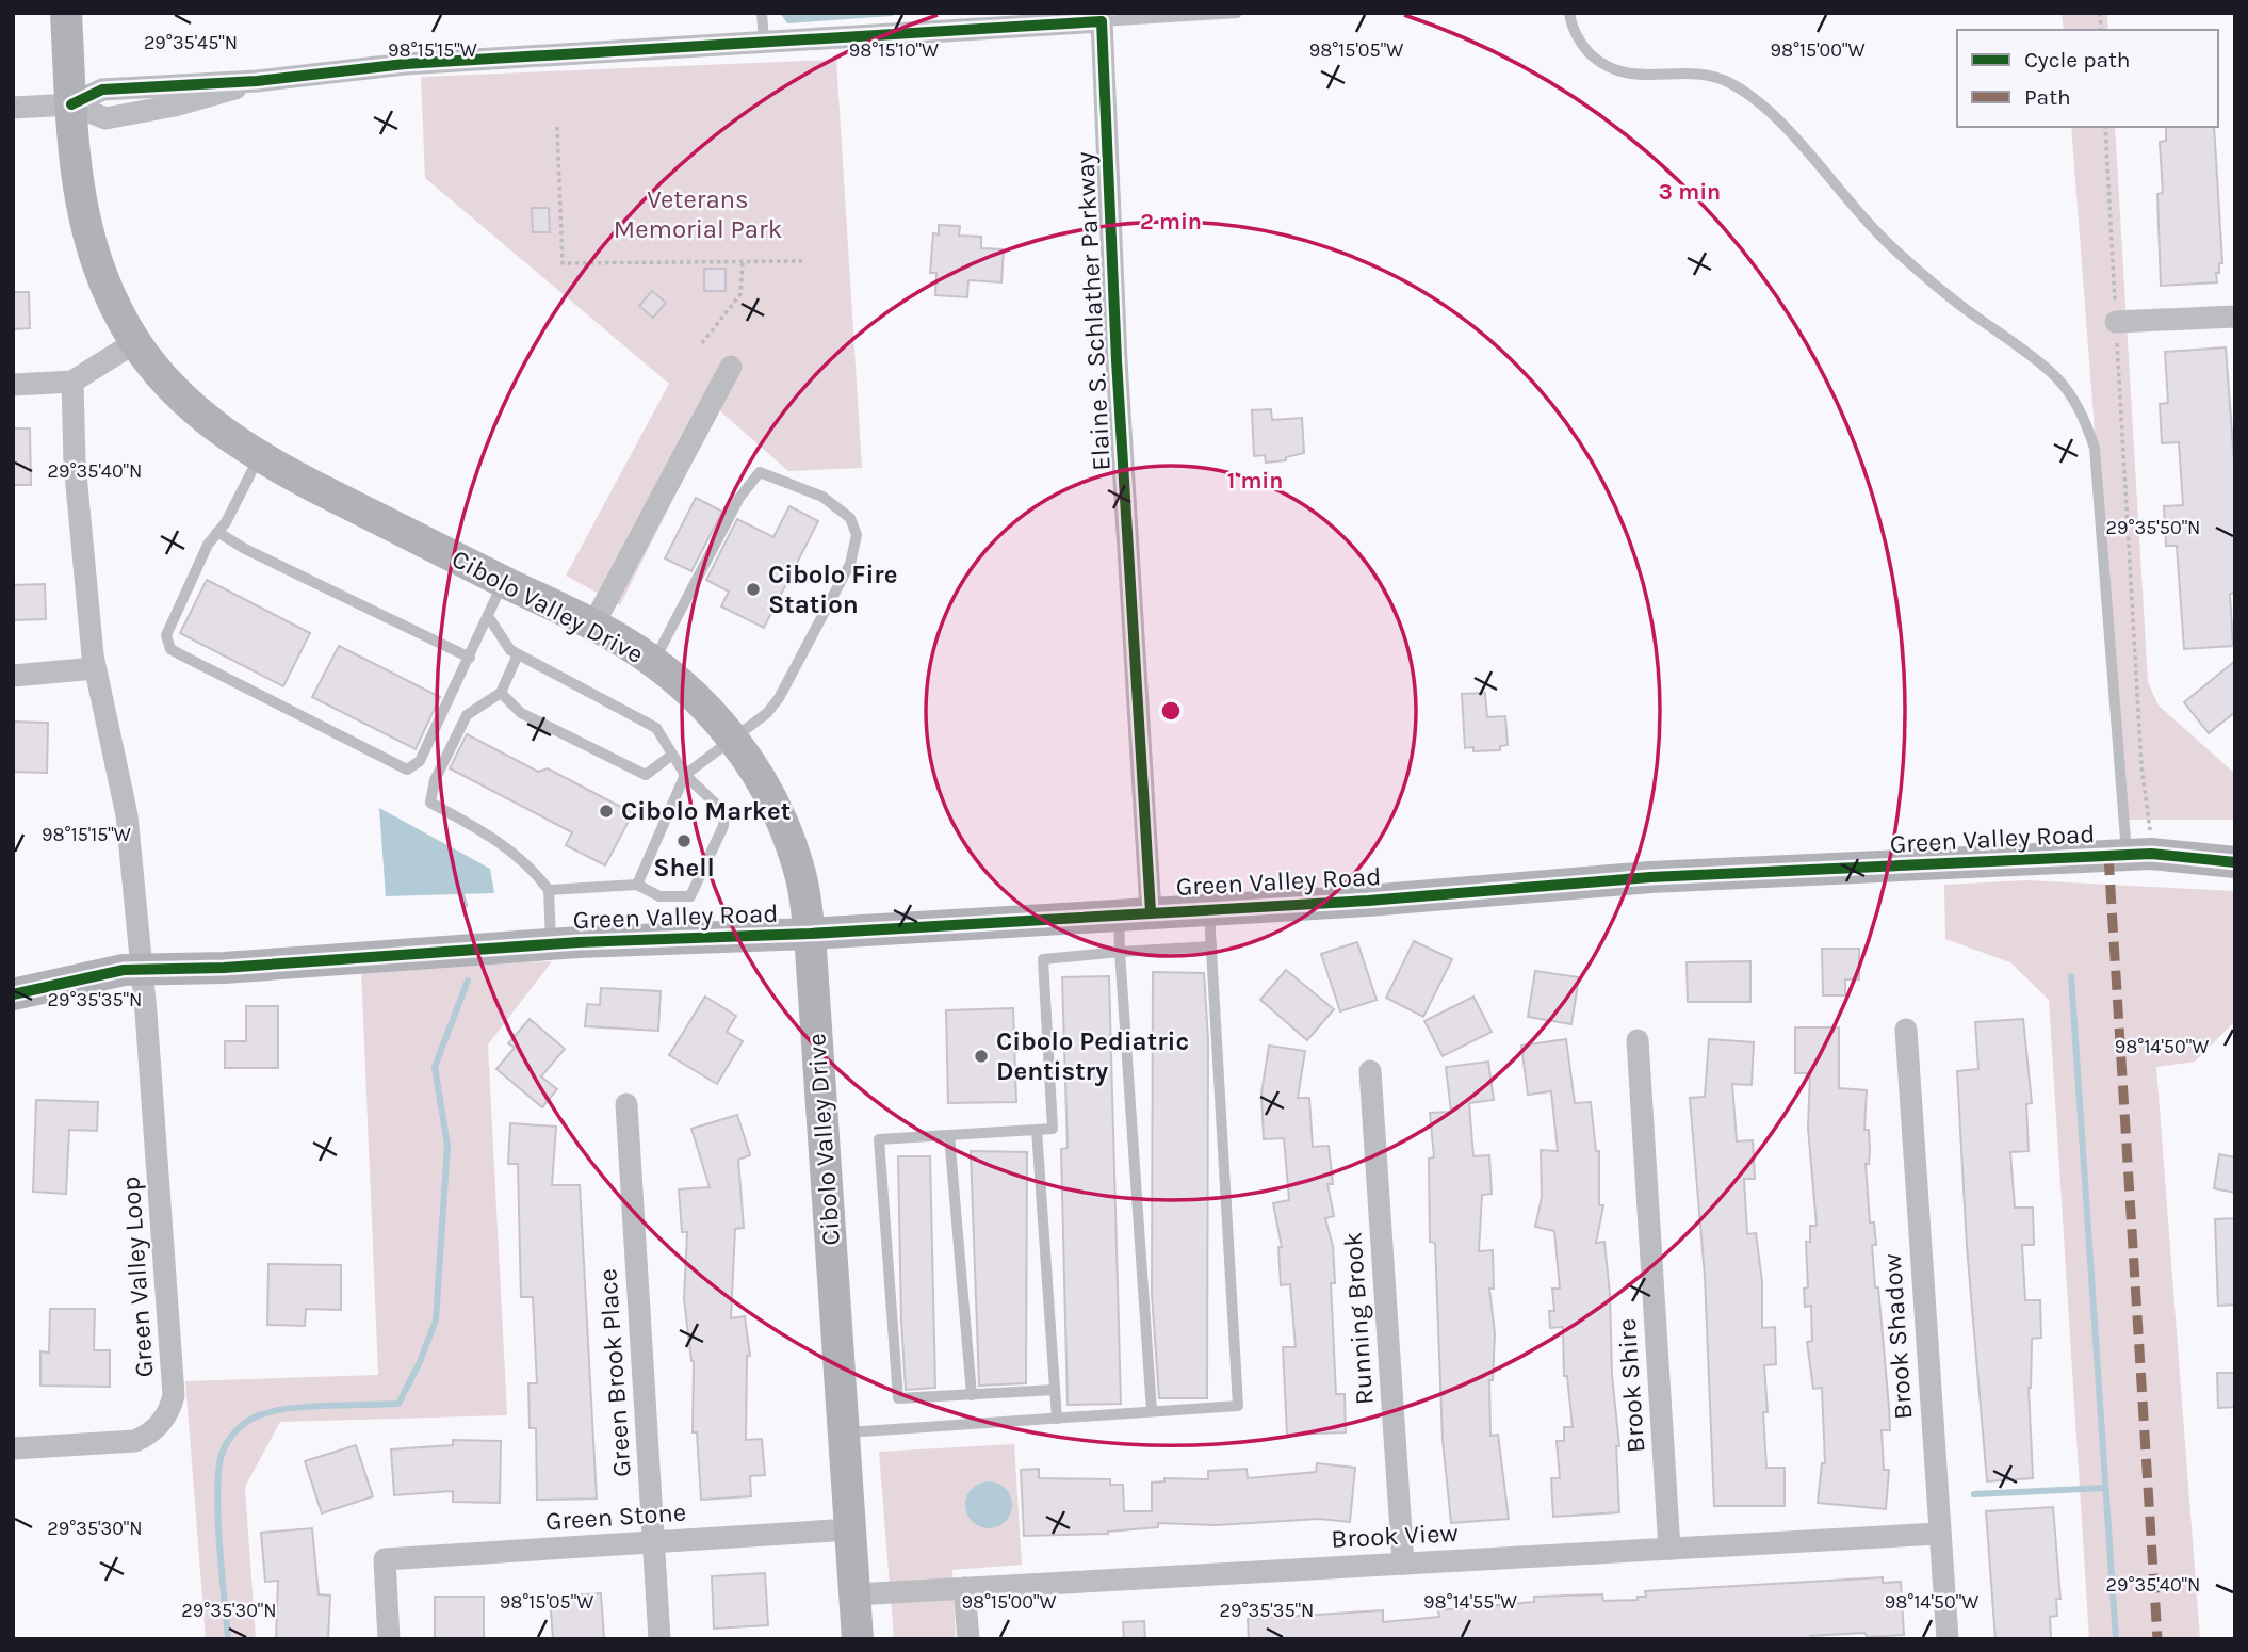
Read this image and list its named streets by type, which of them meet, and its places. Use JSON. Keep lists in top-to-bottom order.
{
  "streets": {
    "street": [
      "Elaine S. Schlather Parkway",
      "Cibolo Valley Drive",
      "Green Valley Road",
      "Green Valley Loop",
      "Running Brook",
      "Brook Shadow",
      "Green Brook Place",
      "Brook Shire",
      "Green Stone",
      "Brook View"
    ]
  },
  "crossings": [
    ["Elaine S. Schlather Parkway", "Green Valley Road"],
    ["Cibolo Valley Drive", "Green Valley Road"],
    ["Cibolo Valley Drive", "Green Stone"],
    ["Cibolo Valley Drive", "Brook View"],
    ["Green Valley Road", "Green Valley Loop"],
    ["Running Brook", "Brook View"],
    ["Brook Shadow", "Brook View"],
    ["Green Brook Place", "Green Stone"],
    ["Brook Shire", "Brook View"]
  ],
  "parks": ["Veterans Memorial Park"],
  "places": [
    "Cibolo Fire Station",
    "Cibolo Market",
    "Shell",
    "Cibolo Pediatric Dentistry"
  ],
  "legend": ["Cycle path", "Path"],
  "coordinates": [
    "29°35'45\"N",
    "98°15'15\"W",
    "98°15'10\"W",
    "98°15'05\"W",
    "98°15'00\"W",
    "29°35'40\"N",
    "29°35'50\"N",
    "29°35'35\"N",
    "98°14'50\"W",
    "29°35'30\"N",
    "98°14'55\"W"
  ],
  "rings": ["3 min", "2 min", "1 min"]
}
